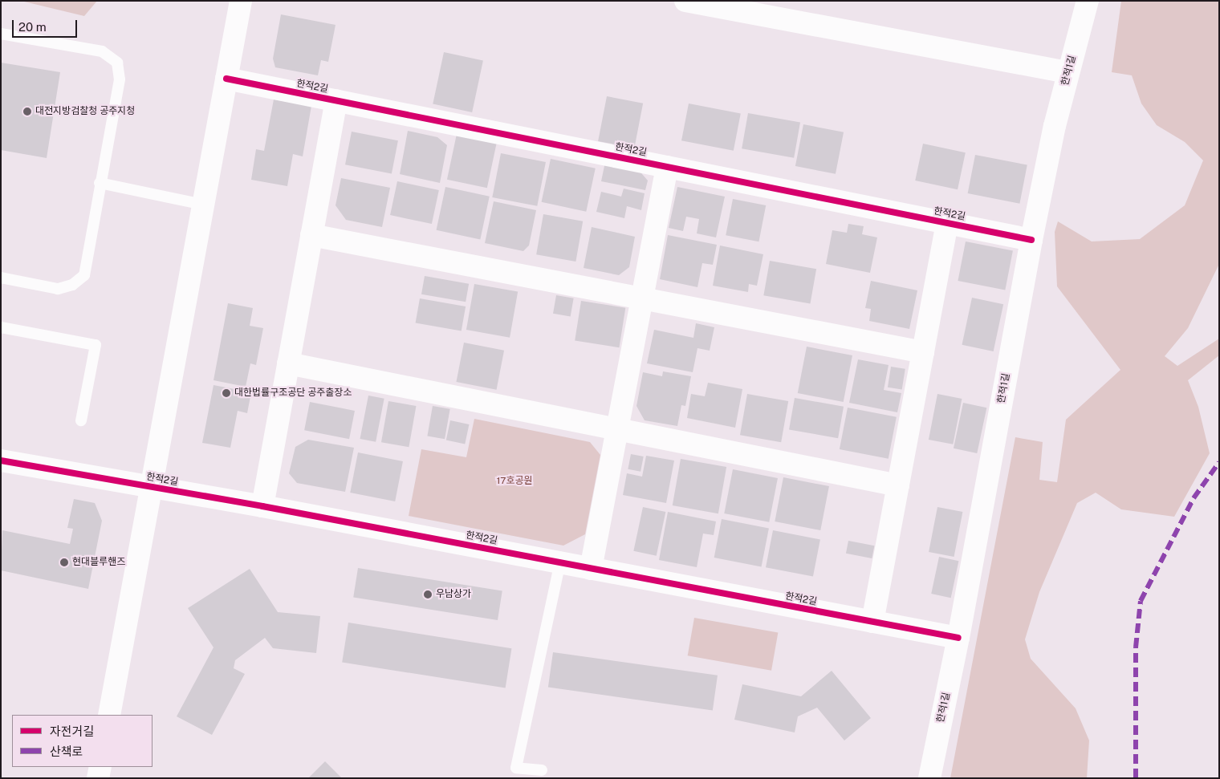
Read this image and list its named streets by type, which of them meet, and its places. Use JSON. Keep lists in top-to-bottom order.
{
  "streets": {
    "street": ["한적1길", "한적2길"]
  },
  "crossings": [
    ["한적1길", "한적2길"]
  ],
  "parks": ["17호공원"],
  "places": [
    "대전지방검찰청 공주지청",
    "대한법률구조공단 공주출장소",
    "현대블루핸즈",
    "우남상가"
  ],
  "legend": ["자전거길", "산책로"],
  "scale_bar": "20 m"
}
